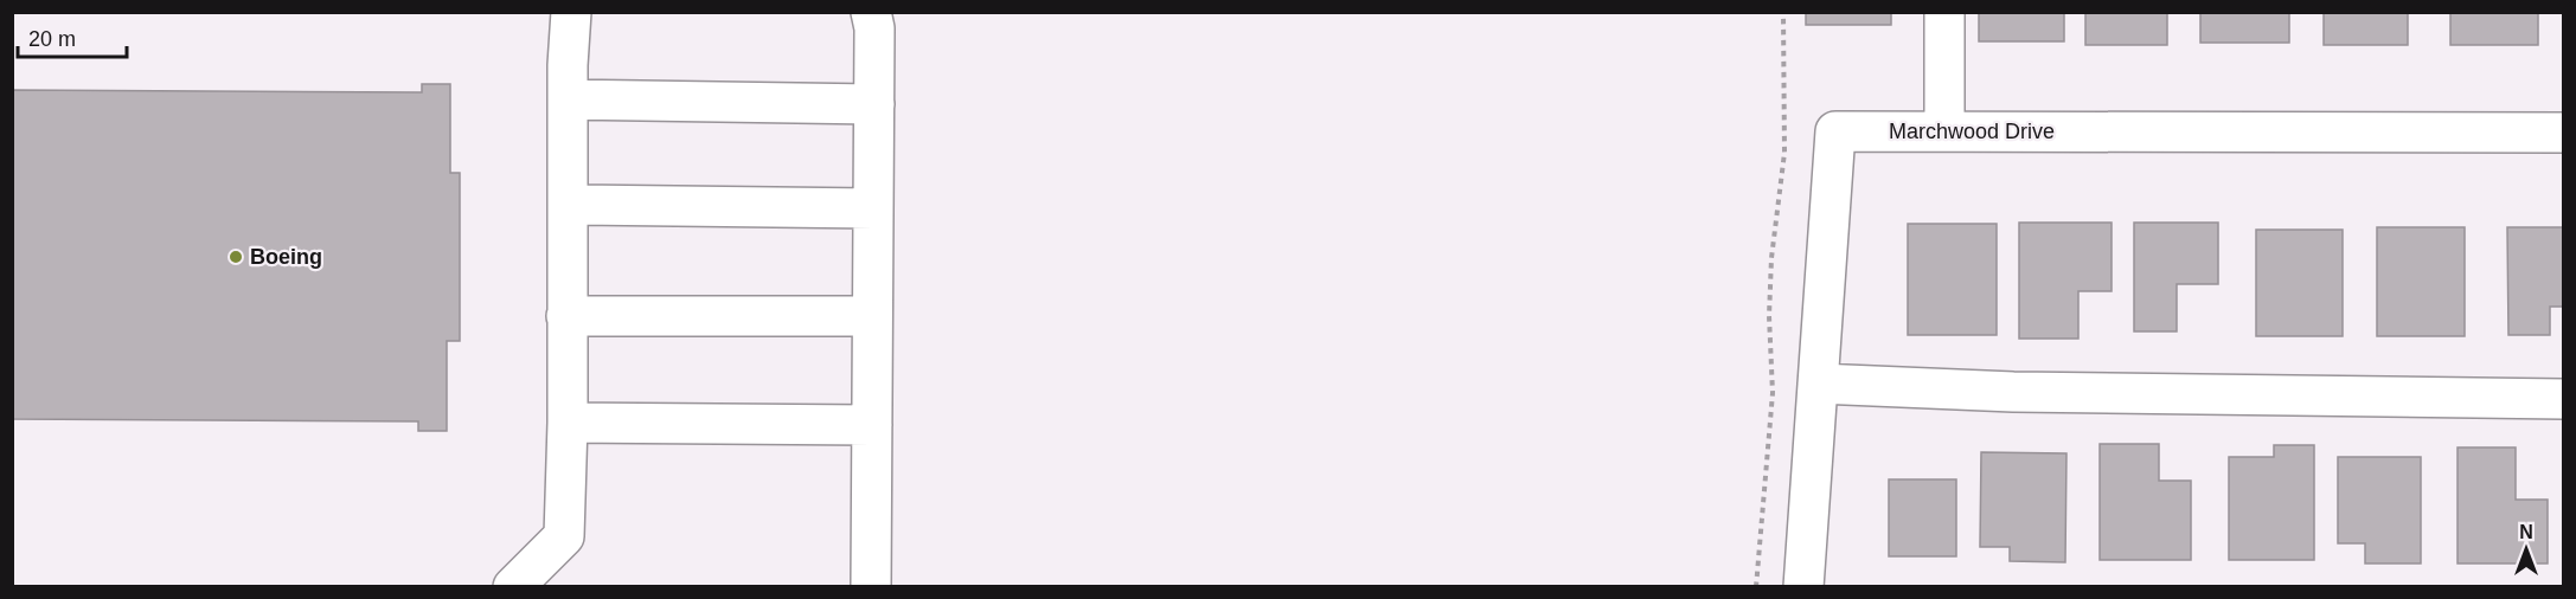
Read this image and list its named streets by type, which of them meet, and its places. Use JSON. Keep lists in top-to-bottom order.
{
  "streets": {
    "street": ["Marchwood Drive"]
  },
  "places": ["Boeing"],
  "scale_bar": "20 m",
  "north": "top"
}
